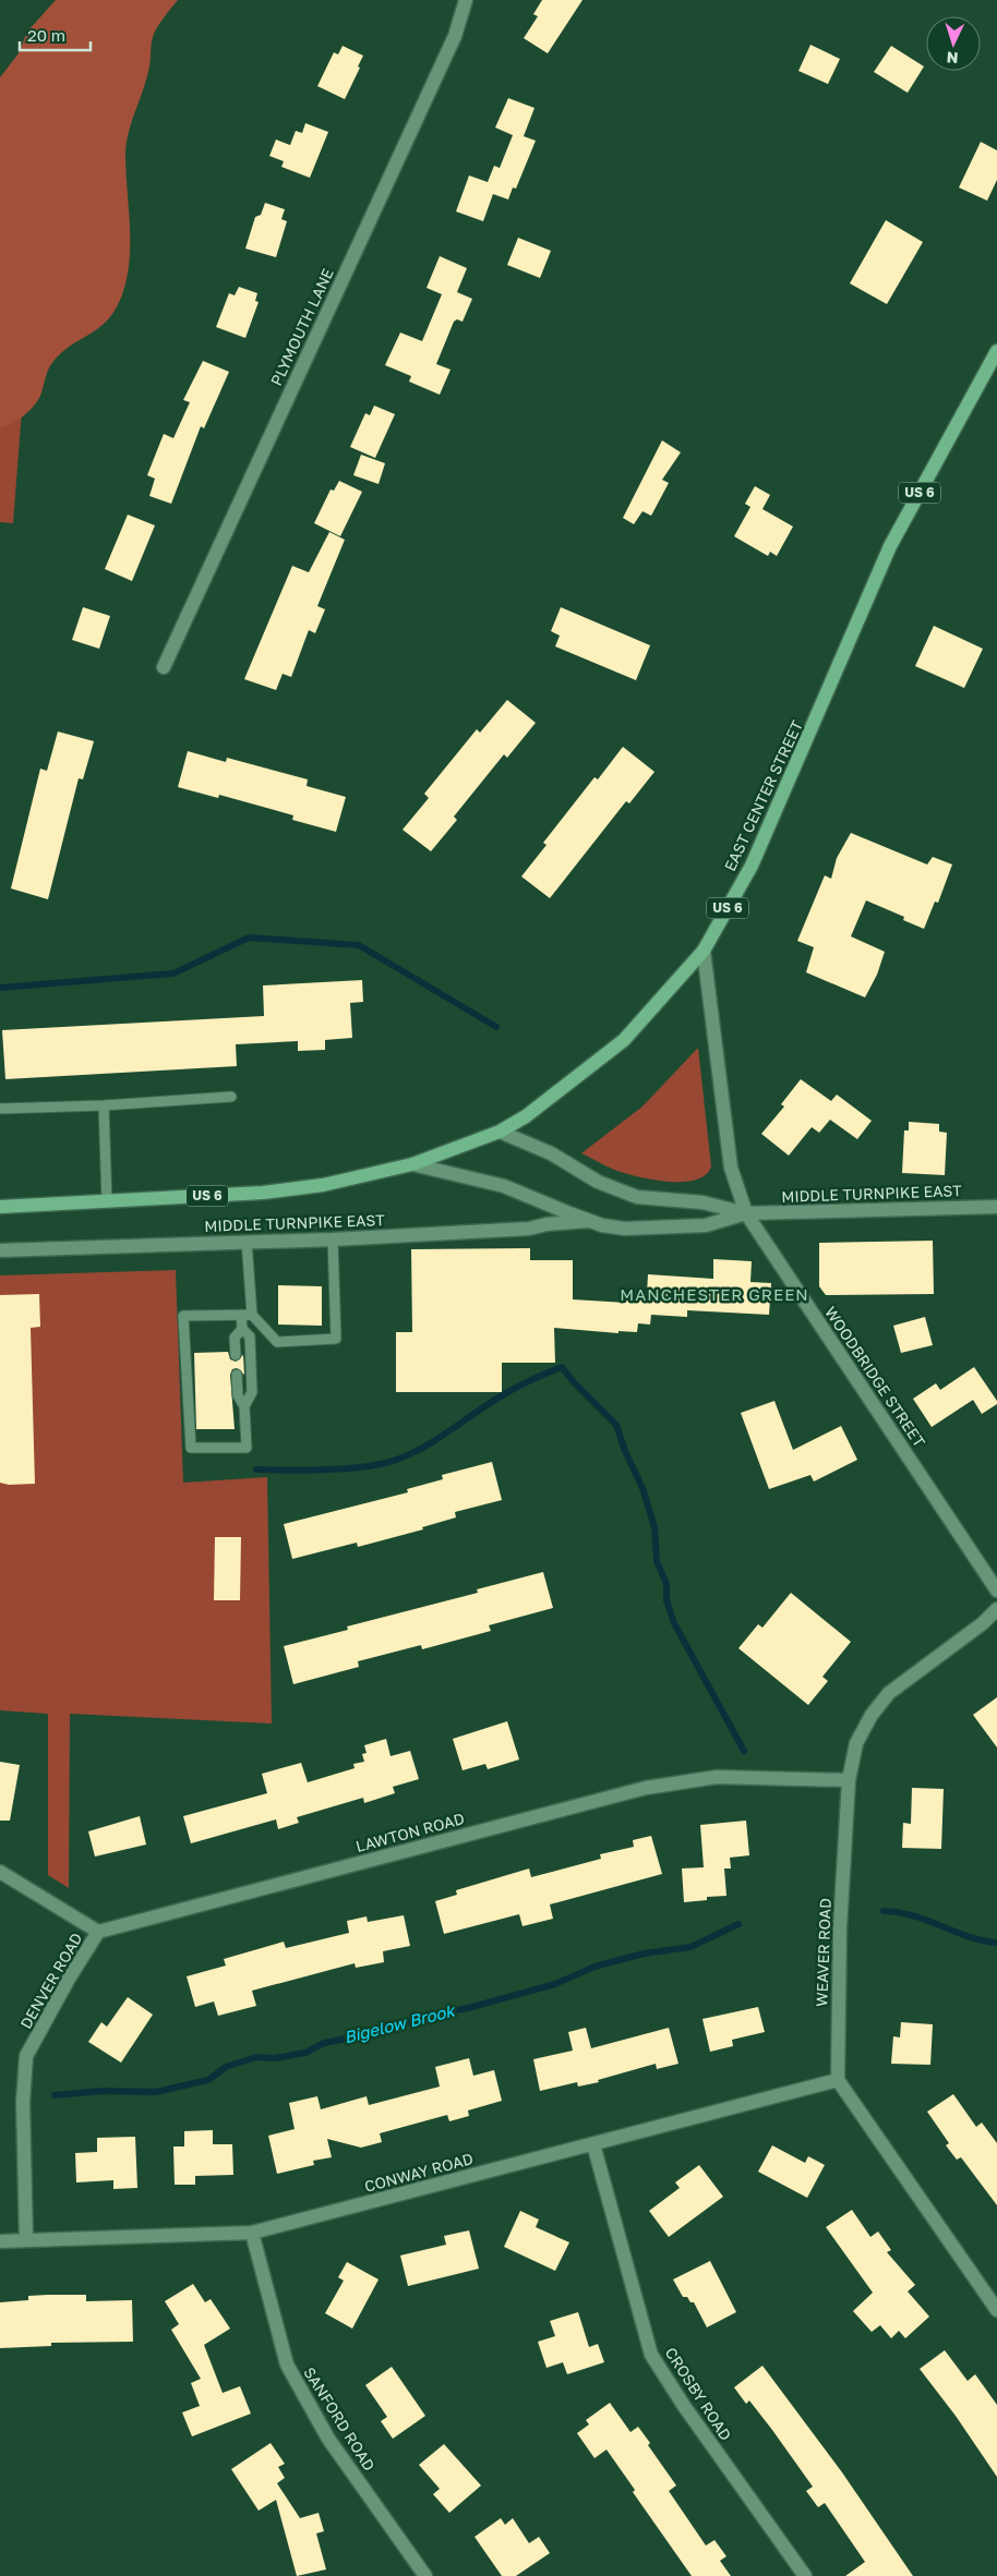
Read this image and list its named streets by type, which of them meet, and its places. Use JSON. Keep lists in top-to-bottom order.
{
  "streets": {
    "main road": ["US 6", "EAST CENTER STREET", "MIDDLE TURNPIKE EAST"],
    "street": [
      "PLYMOUTH LANE",
      "WOODBRIDGE STREET",
      "LAWTON ROAD",
      "WEAVER ROAD",
      "DENVER ROAD",
      "CONWAY ROAD",
      "CROSBY ROAD",
      "SANFORD ROAD"
    ]
  },
  "crossings": [
    ["EAST CENTER STREET", "MIDDLE TURNPIKE EAST"],
    ["EAST CENTER STREET", "WOODBRIDGE STREET"],
    ["MIDDLE TURNPIKE EAST", "WOODBRIDGE STREET"],
    ["LAWTON ROAD", "WEAVER ROAD"],
    ["LAWTON ROAD", "DENVER ROAD"],
    ["WEAVER ROAD", "CONWAY ROAD"],
    ["DENVER ROAD", "CONWAY ROAD"],
    ["CONWAY ROAD", "CROSBY ROAD"],
    ["CONWAY ROAD", "SANFORD ROAD"]
  ],
  "districts": ["MANCHESTER GREEN"],
  "water": ["Bigelow Brook"],
  "scale_bar": "20 m",
  "north": "bottom"
}
